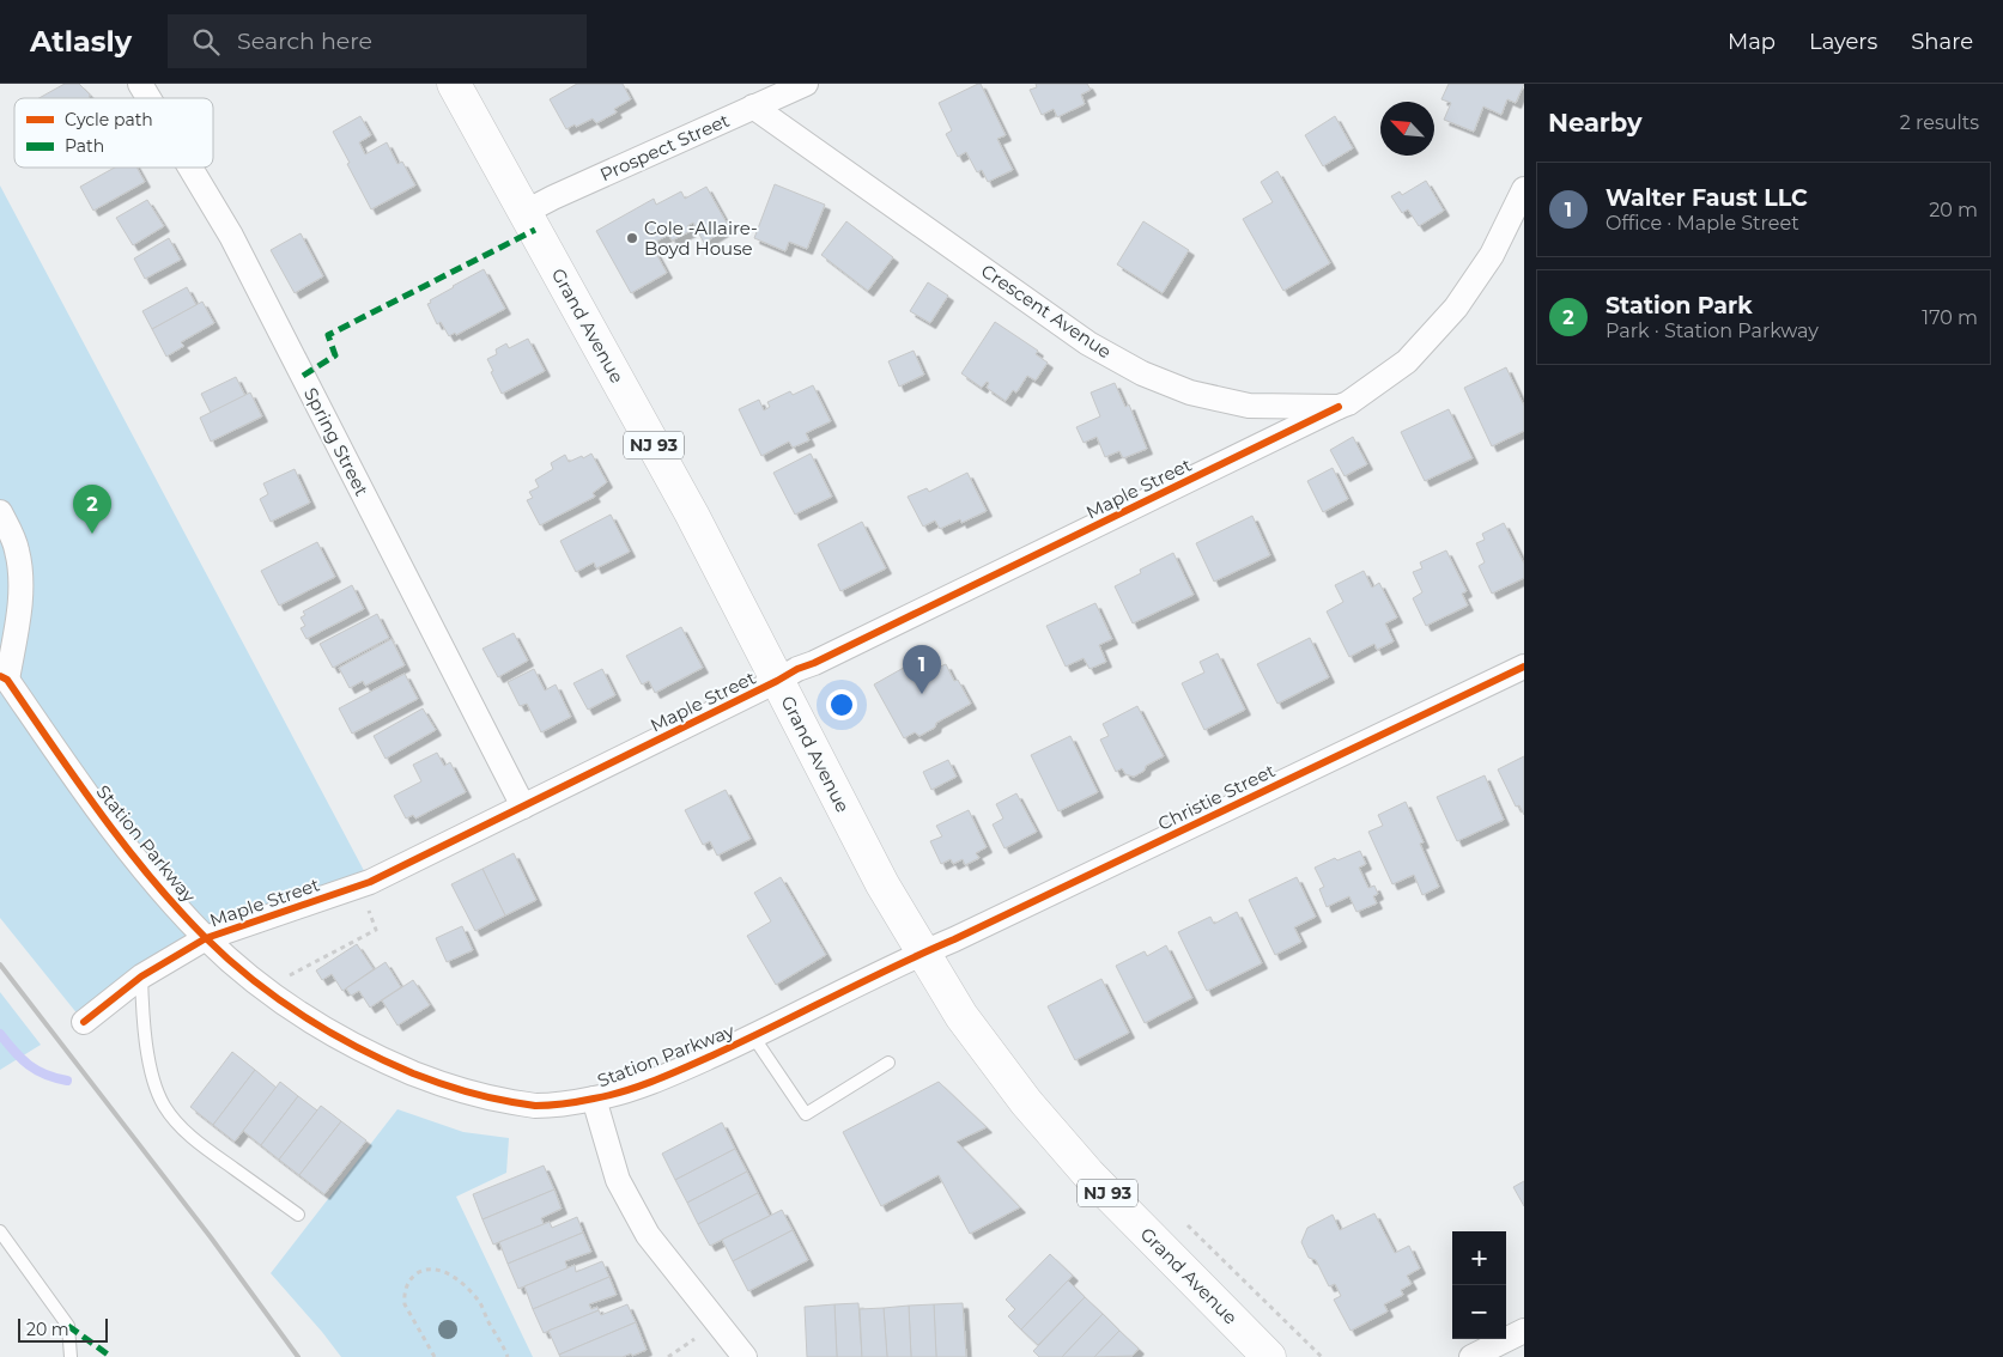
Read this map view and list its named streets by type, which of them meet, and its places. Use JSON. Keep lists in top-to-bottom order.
{
  "streets": {
    "main road": ["Grand Avenue", "NJ 93"],
    "street": [
      "Prospect Street",
      "Crescent Avenue",
      "Spring Street",
      "Maple Street",
      "Christie Street",
      "Station Parkway"
    ]
  },
  "crossings": [
    ["Prospect Street", "Crescent Avenue"],
    ["Prospect Street", "Grand Avenue"],
    ["Crescent Avenue", "Maple Street"],
    ["Grand Avenue", "Maple Street"],
    ["Grand Avenue", "Christie Street"],
    ["Grand Avenue", "Station Parkway"],
    ["Spring Street", "Maple Street"],
    ["Maple Street", "Station Parkway"],
    ["Christie Street", "Station Parkway"]
  ],
  "places": ["Cole -Allaire- Boyd House"],
  "legend": ["Cycle path", "Path"],
  "scale_bar": "20 m",
  "north": "top left",
  "page": {
    "header": "Atlasly",
    "search": "Search here",
    "nav": ["Map", "Layers", "Share"],
    "heading": ["Nearby", "2 results"],
    "list": [
      {
        "mark": "1",
        "name": "Walter Faust LLC",
        "note": "Office · Maple Street",
        "value": "20 m"
      },
      {
        "mark": "2",
        "name": "Station Park",
        "note": "Park · Station Parkway",
        "value": "170 m"
      }
    ],
    "pins": ["2", "1"],
    "map_buttons": ["+", "−"],
    "scale": "20 m"
  }
}
